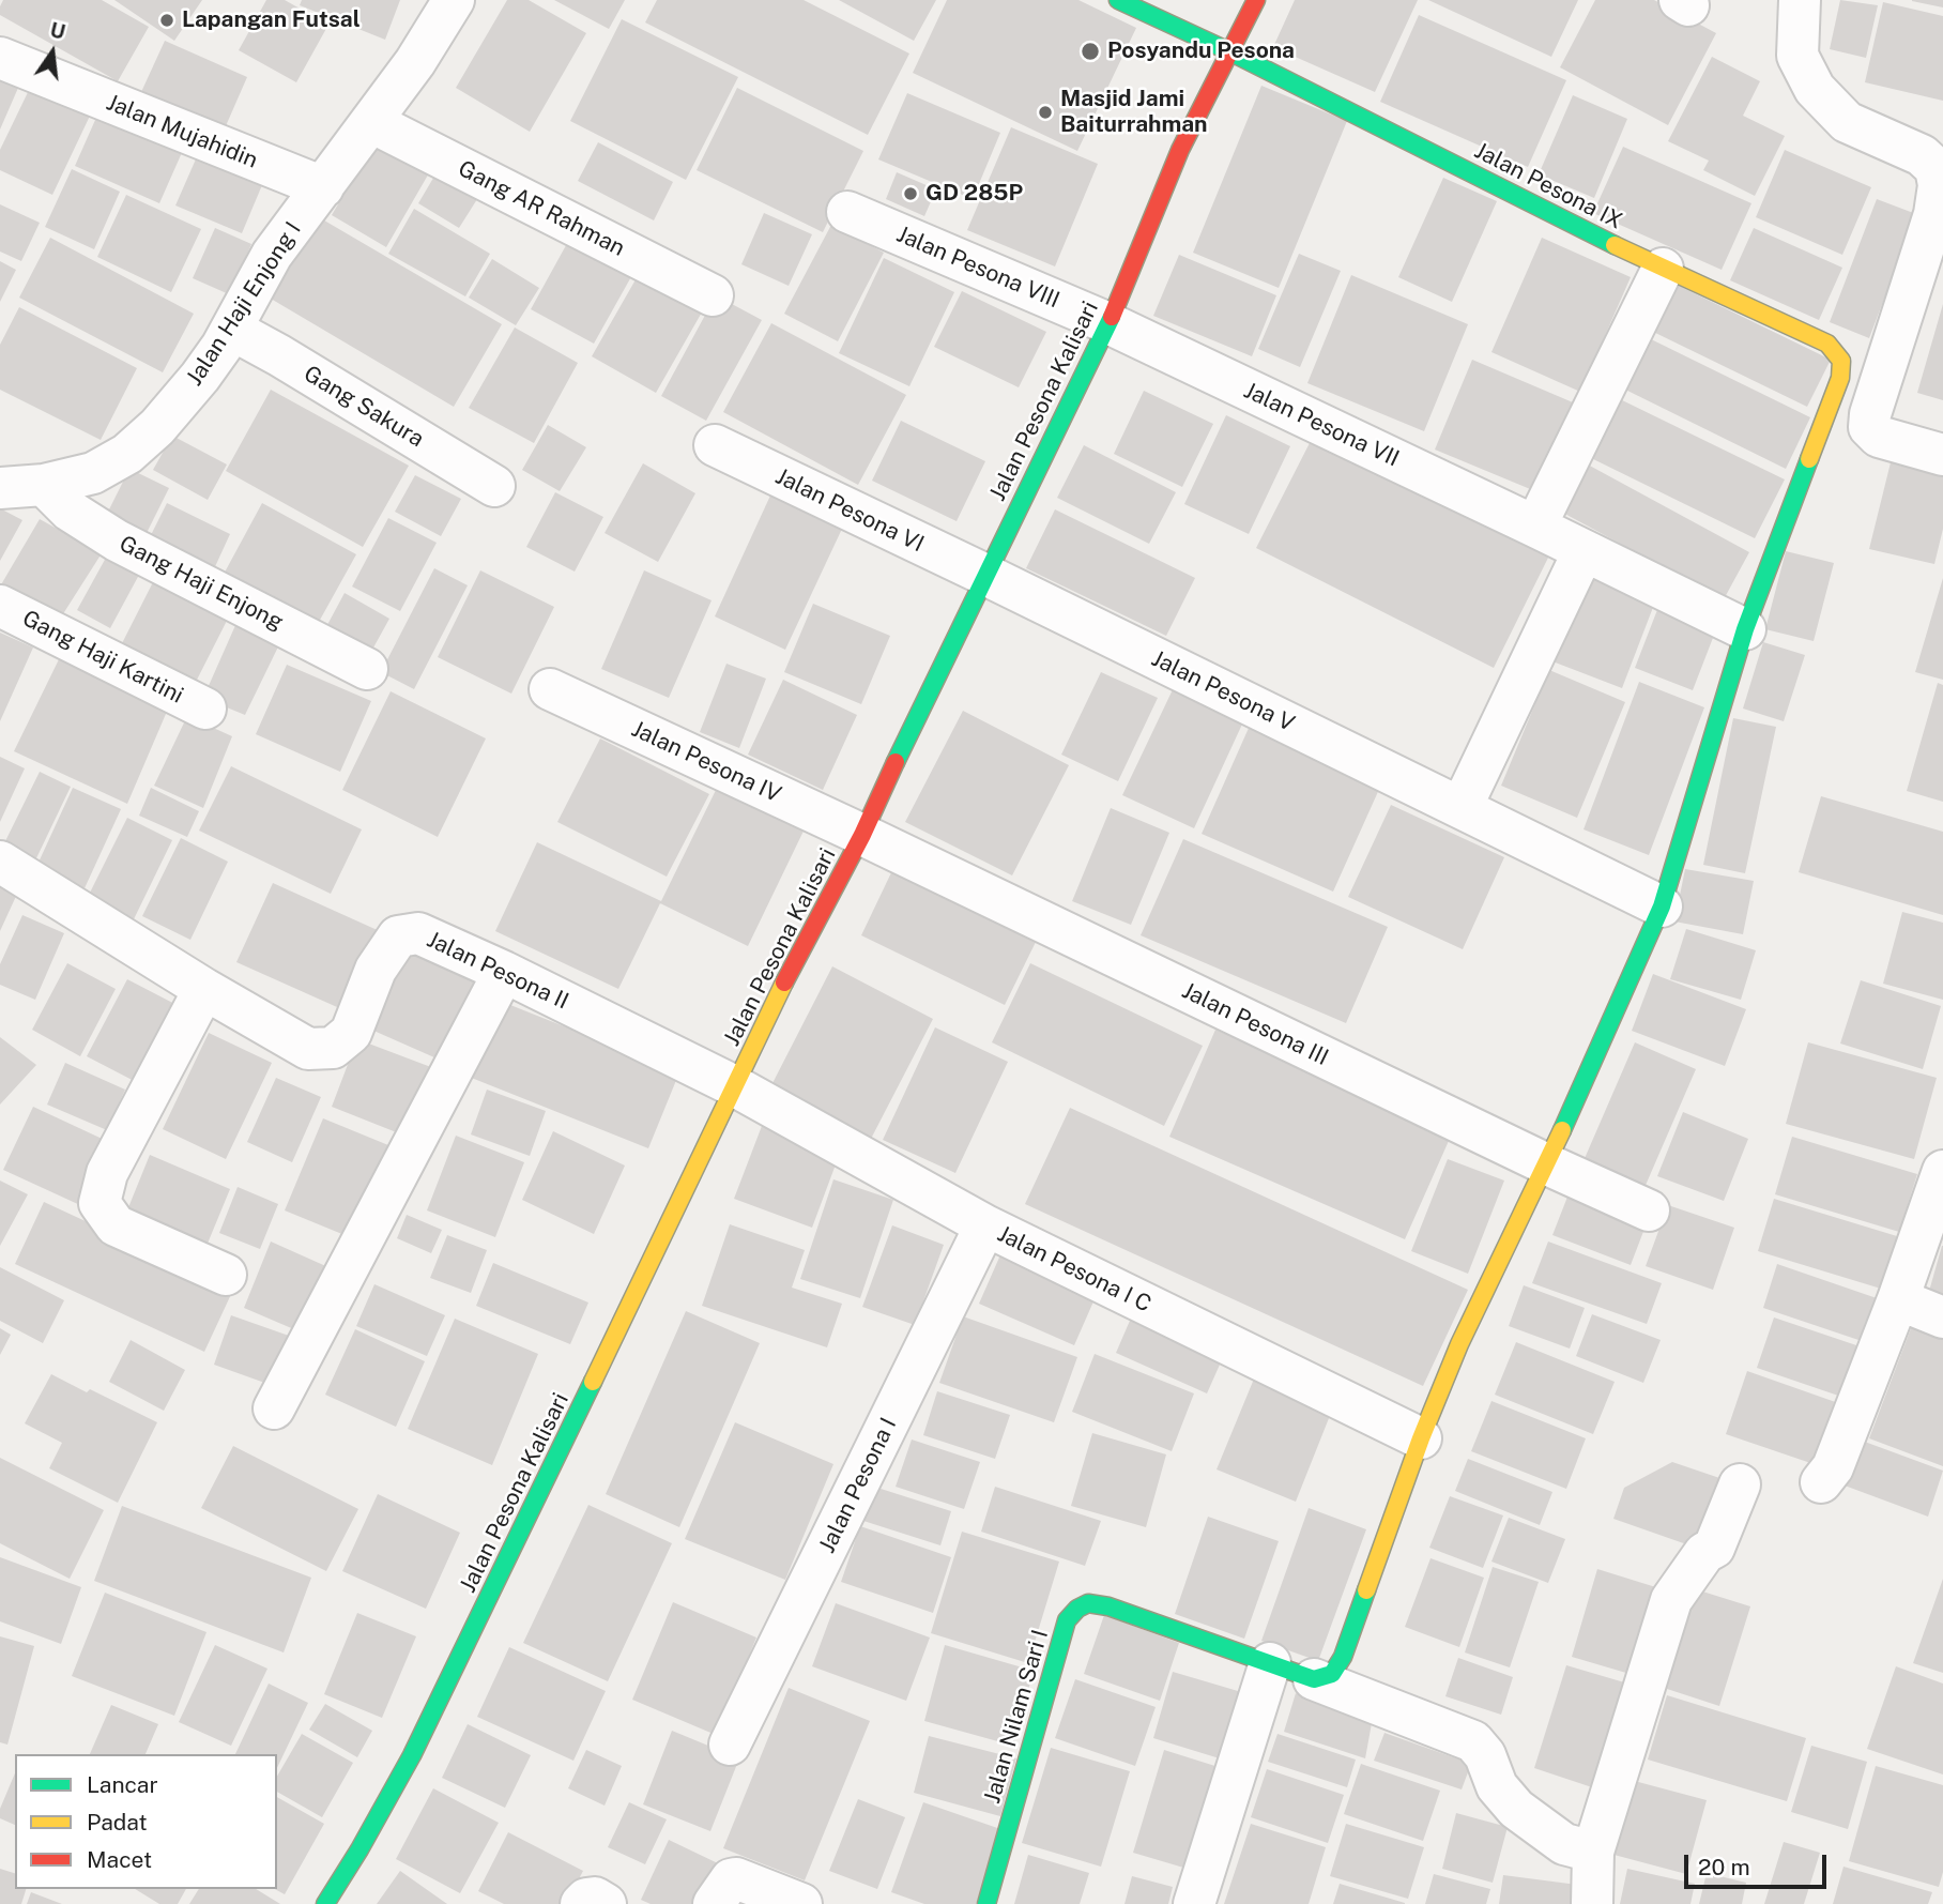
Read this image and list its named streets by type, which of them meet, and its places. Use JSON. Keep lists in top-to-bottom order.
{
  "streets": {
    "street": [
      "Jalan Mujahidin",
      "Jalan Pesona IX",
      "Gang AR Rahman",
      "Jalan Pesona VIII",
      "Jalan Haji Enjong I",
      "Jalan Pesona Kalisari",
      "Gang Sakura",
      "Jalan Pesona VII",
      "Jalan Pesona VI",
      "Gang Haji Enjong",
      "Gang Haji Kartini",
      "Jalan Pesona V",
      "Jalan Pesona IV",
      "Jalan Pesona II",
      "Jalan Pesona III",
      "Jalan Pesona I C",
      "Jalan Pesona I",
      "Jalan Nilam Sari I"
    ]
  },
  "crossings": [
    ["Jalan Mujahidin", "Jalan Haji Enjong I"],
    ["Jalan Pesona IX", "Jalan Pesona Kalisari"],
    ["Jalan Pesona IX", "Jalan Pesona VII"],
    ["Gang AR Rahman", "Jalan Haji Enjong I"],
    ["Jalan Pesona VIII", "Jalan Pesona Kalisari"],
    ["Jalan Pesona VIII", "Jalan Pesona VII"],
    ["Jalan Haji Enjong I", "Gang Sakura"],
    ["Jalan Haji Enjong I", "Gang Haji Enjong"],
    ["Jalan Pesona Kalisari", "Jalan Pesona VII"],
    ["Jalan Pesona Kalisari", "Jalan Pesona VI"],
    ["Jalan Pesona Kalisari", "Jalan Pesona V"],
    ["Jalan Pesona Kalisari", "Jalan Pesona IV"],
    ["Jalan Pesona Kalisari", "Jalan Pesona II"],
    ["Jalan Pesona Kalisari", "Jalan Pesona III"],
    ["Jalan Pesona Kalisari", "Jalan Pesona I C"],
    ["Jalan Pesona VI", "Jalan Pesona V"],
    ["Jalan Pesona IV", "Jalan Pesona III"],
    ["Jalan Pesona II", "Jalan Pesona I C"],
    ["Jalan Pesona I C", "Jalan Pesona I"]
  ],
  "places": [
    "Lapangan Futsal",
    "Posyandu Pesona",
    "Masjid Jami Baiturrahman",
    "GD 285P"
  ],
  "legend": ["Lancar", "Padat", "Macet"],
  "scale_bar": "20 m",
  "north": "top"
}
